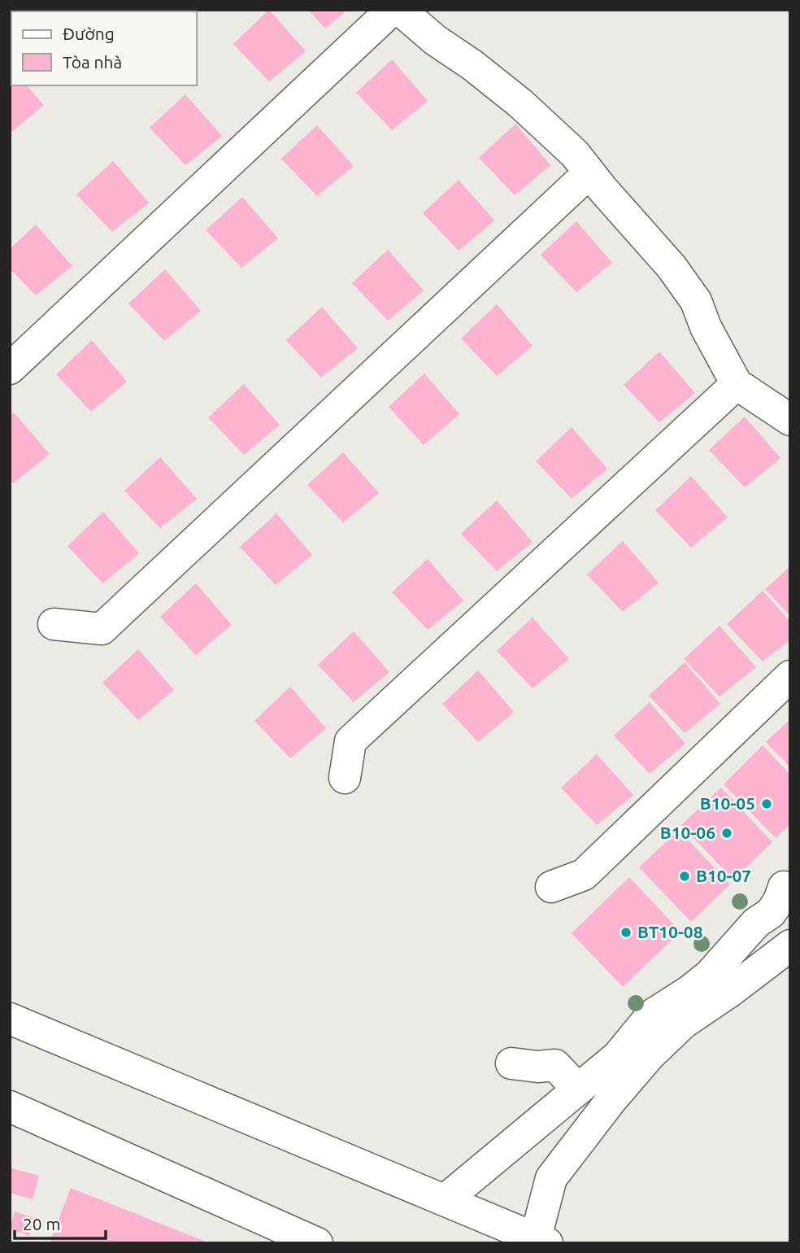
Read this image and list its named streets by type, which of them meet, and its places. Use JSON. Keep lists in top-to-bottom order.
{
  "places": [
    "B10-05",
    "B10-06",
    "B10-07",
    "BT10-08"
  ],
  "legend": ["Đường", "Tòa nhà"],
  "scale_bar": "20 m"
}
